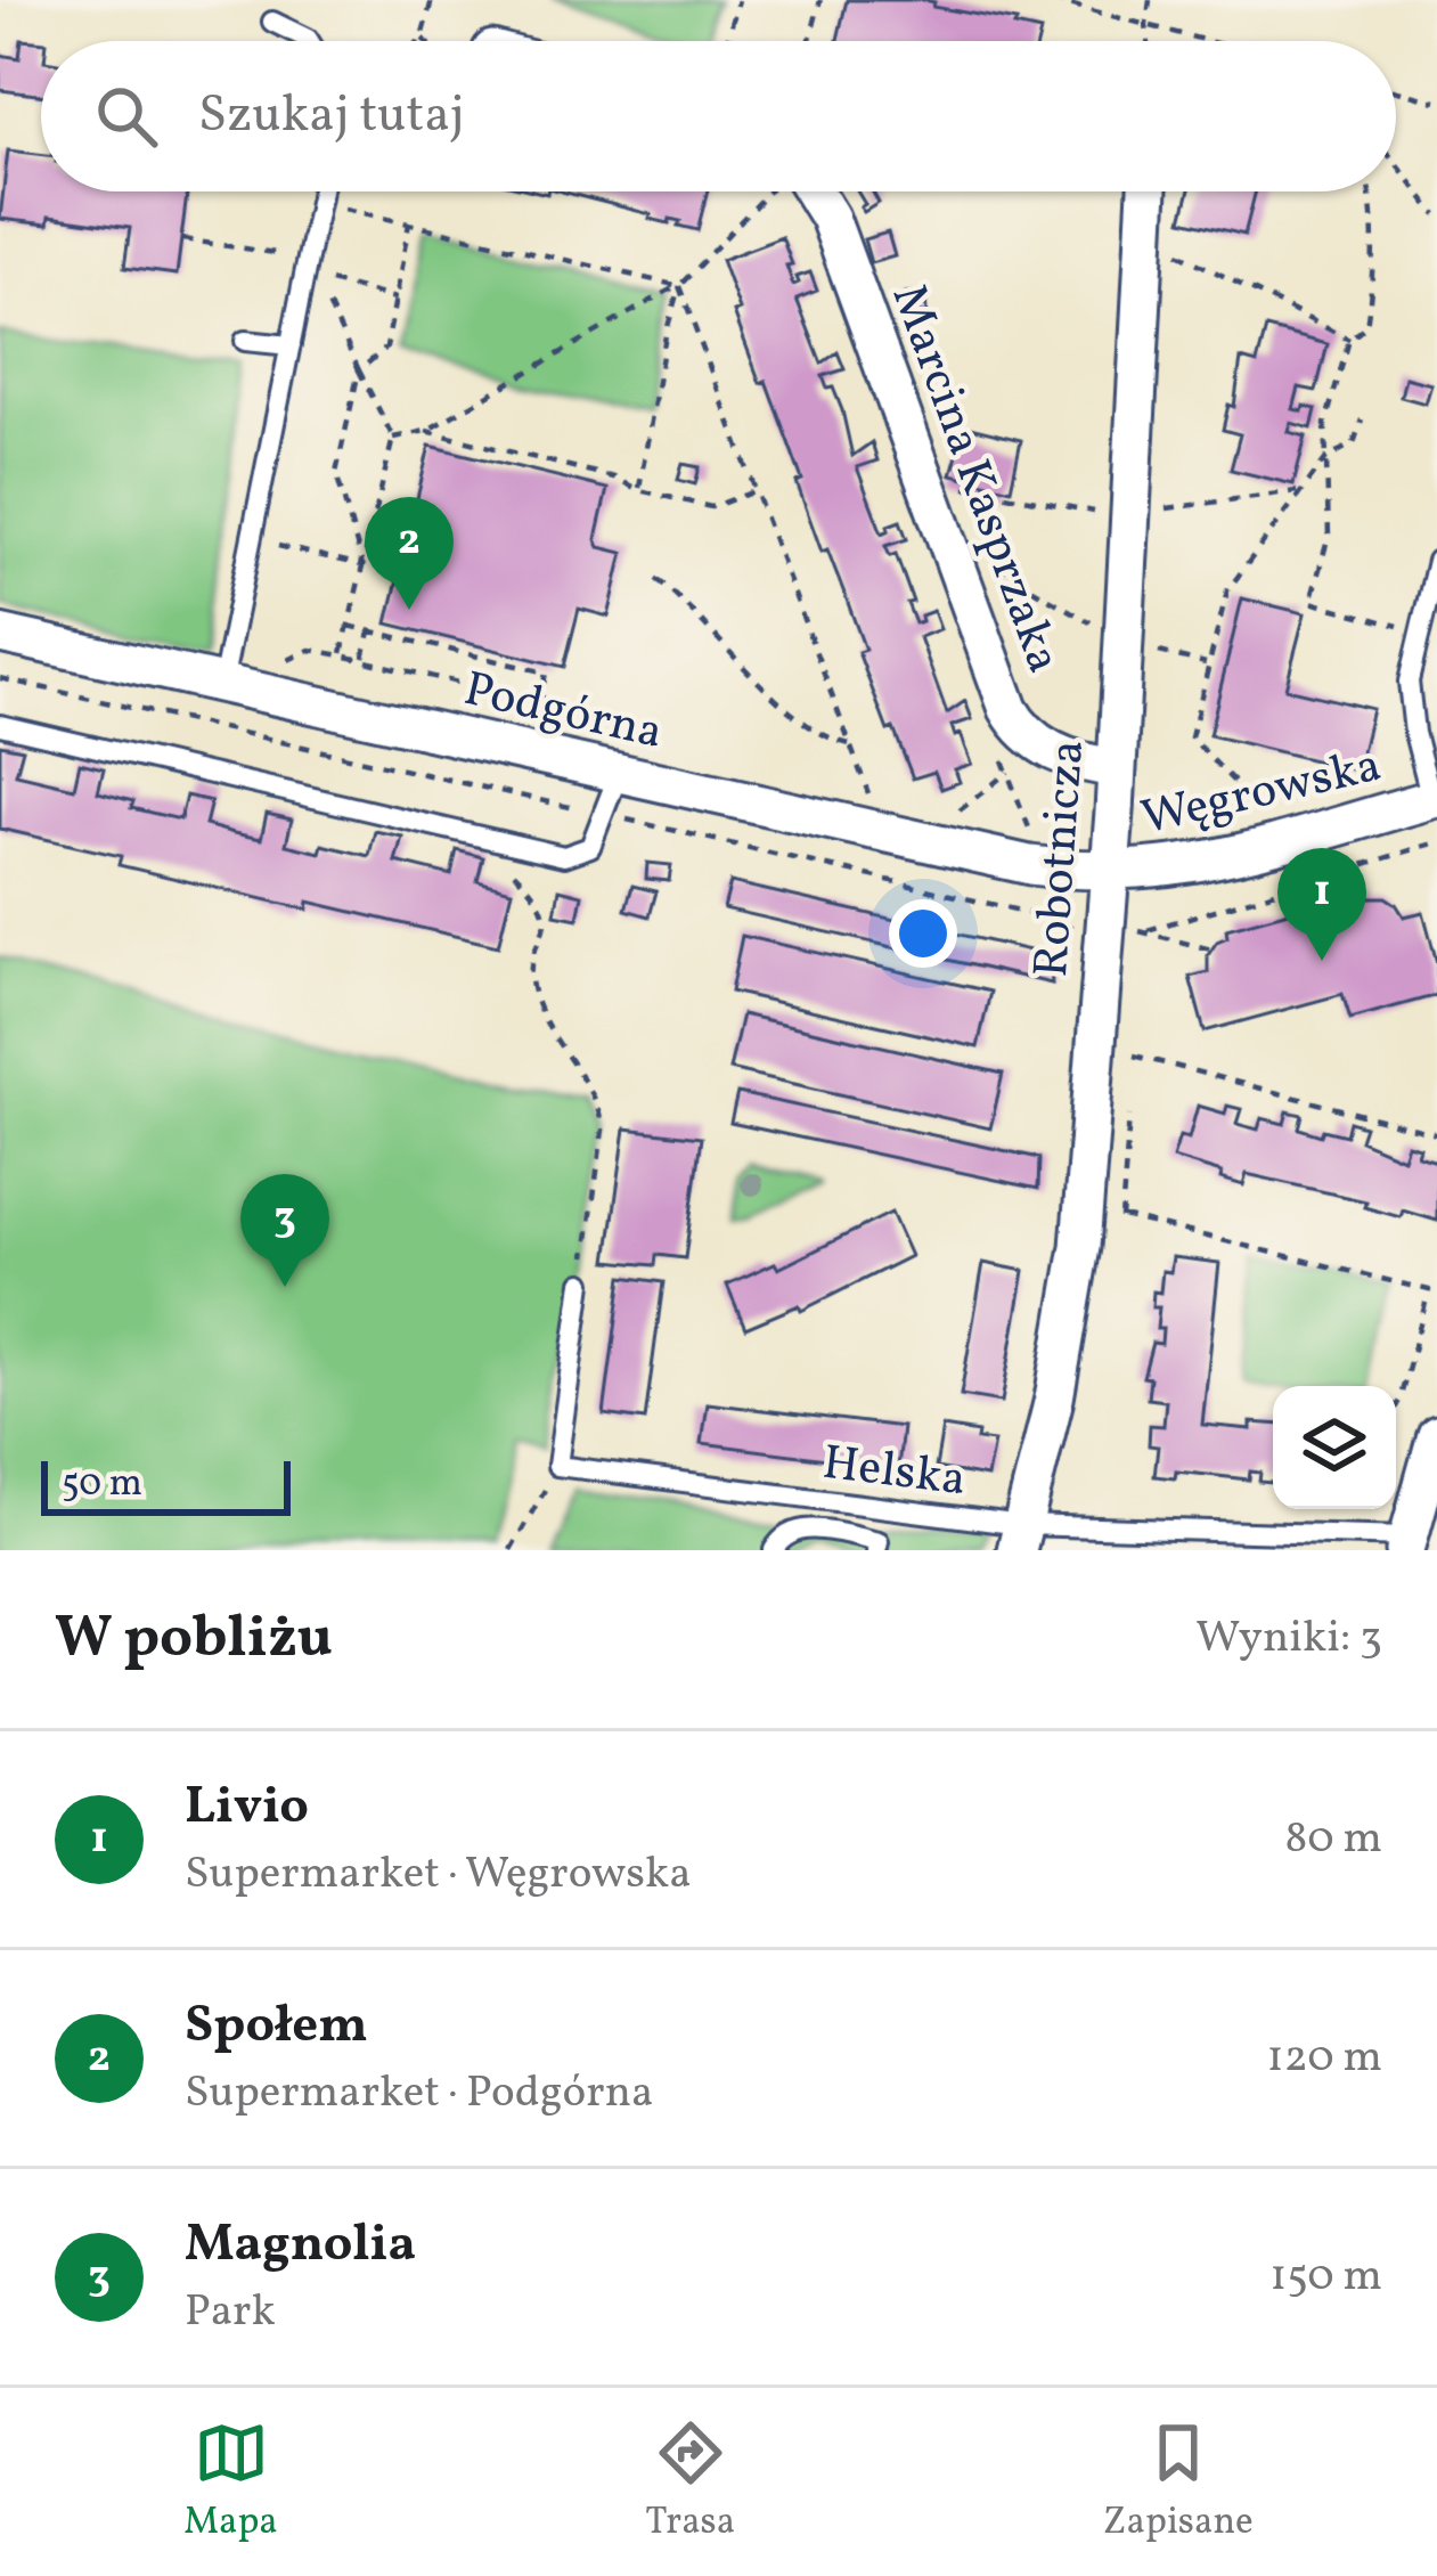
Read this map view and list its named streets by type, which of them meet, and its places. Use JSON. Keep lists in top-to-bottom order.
{
  "streets": {
    "street": [
      "Marcina Kasprzaka",
      "Podgórna",
      "Węgrowska",
      "Robotnicza"
    ],
    "lane": ["Helska"]
  },
  "crossings": [
    ["Marcina Kasprzaka", "Robotnicza"],
    ["Podgórna", "Węgrowska"],
    ["Podgórna", "Robotnicza"],
    ["Węgrowska", "Robotnicza"],
    ["Robotnicza", "Helska"]
  ],
  "scale_bar": "50 m",
  "page": {
    "search": "Szukaj tutaj",
    "pins": ["2", "1", "3"],
    "scale": "50 m",
    "heading": ["W pobliżu", "Wyniki: 3"],
    "list": [
      {
        "mark": "1",
        "name": "Livio",
        "note": "Supermarket · Węgrowska",
        "value": "80 m"
      },
      {
        "mark": "2",
        "name": "Społem",
        "note": "Supermarket · Podgórna",
        "value": "120 m"
      },
      {
        "mark": "3",
        "name": "Magnolia",
        "note": "Park",
        "value": "150 m"
      }
    ],
    "nav": ["Mapa", "Trasa", "Zapisane"]
  }
}
